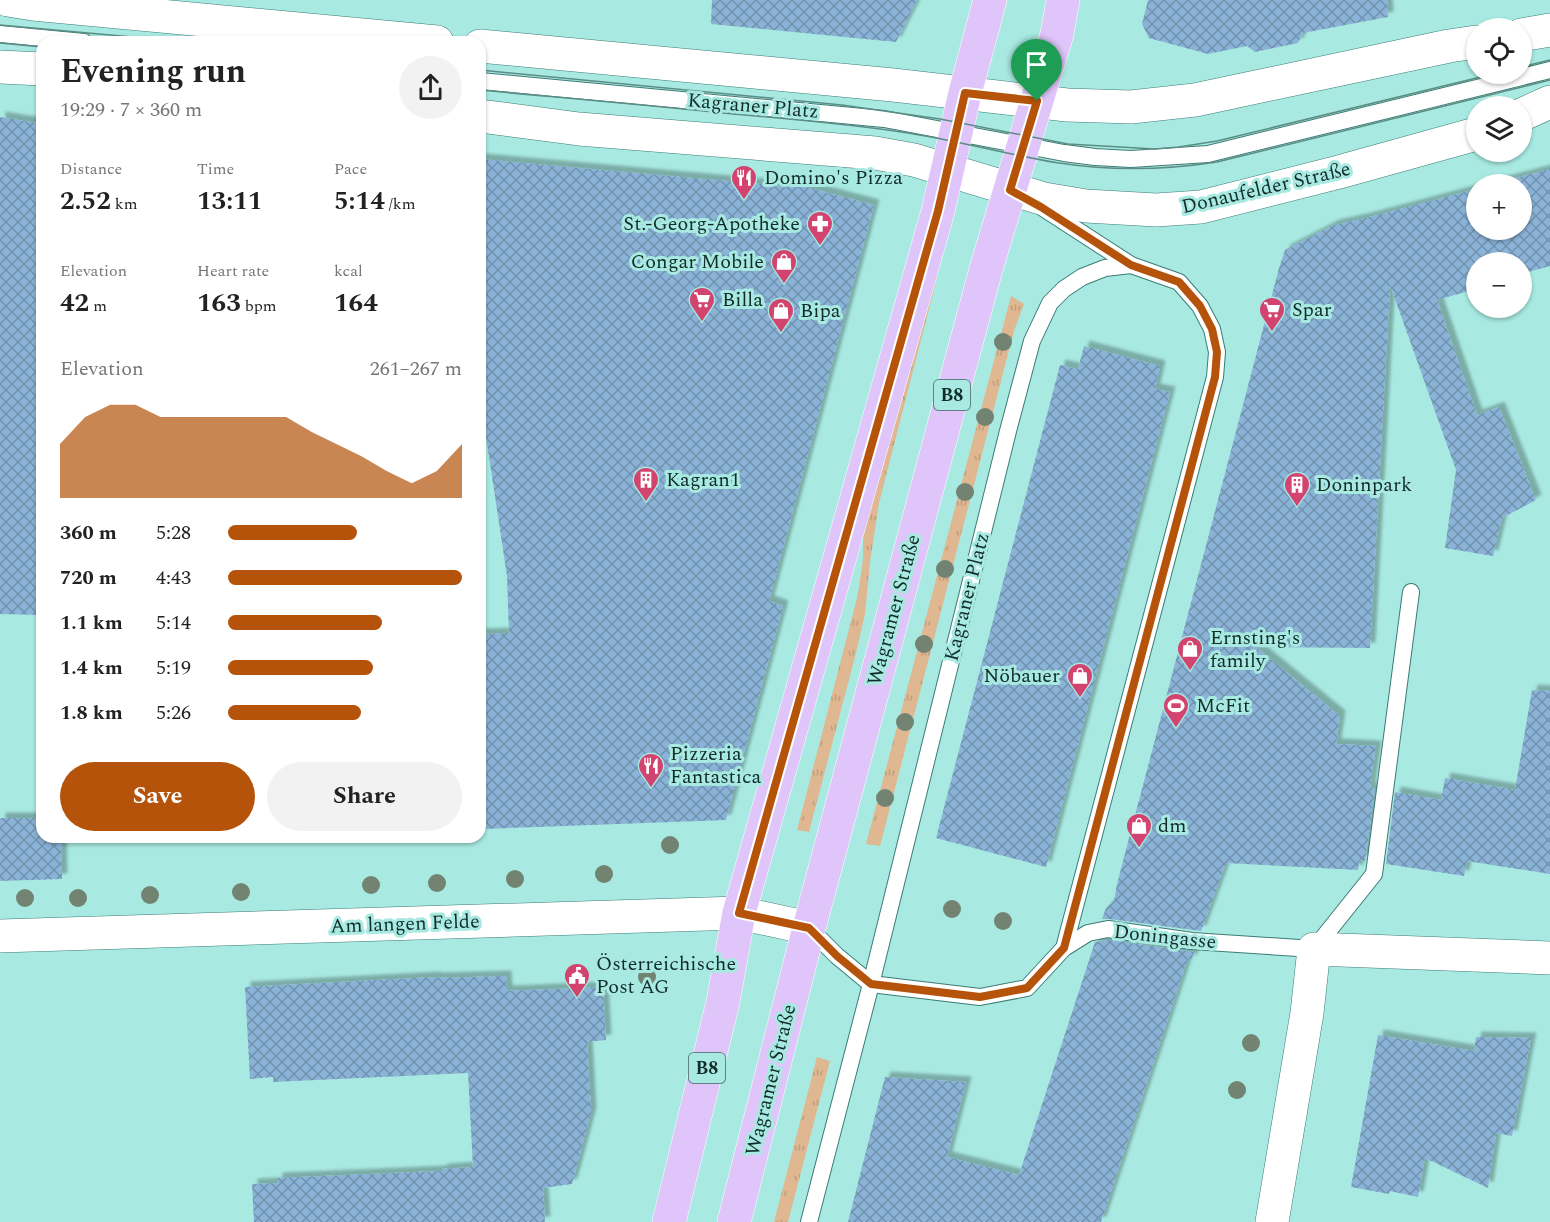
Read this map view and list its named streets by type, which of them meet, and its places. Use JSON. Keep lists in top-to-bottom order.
{
  "streets": {
    "main road": [
      "Kagraner Platz",
      "Donaufelder Straße",
      "B8",
      "Wagramer Straße",
      "Am langen Felde",
      "Doningasse"
    ]
  },
  "crossings": [
    ["Kagraner Platz", "Donaufelder Straße"],
    ["Kagraner Platz", "B8"],
    ["Kagraner Platz", "Wagramer Straße"],
    ["Kagraner Platz", "Doningasse"],
    ["Donaufelder Straße", "B8"],
    ["Donaufelder Straße", "Wagramer Straße"],
    ["B8", "Am langen Felde"],
    ["Wagramer Straße", "Am langen Felde"]
  ],
  "places": {
    "restaurant": ["Domino's Pizza", "Pizzeria Fantastica"],
    "pharmacy": ["St.-Georg-Apotheke"],
    "shop": [
      "Congar Mobile",
      "Bipa",
      "Ernsting's family",
      "Nöbauer",
      "dm"
    ],
    "supermarket": ["Billa", "Spar"],
    "building": ["Kagran1", "Doninpark"],
    "sports": ["McFit"],
    "public building": ["Österreichische Post AG"]
  },
  "page": {
    "map_buttons": ["+", "−"],
    "heading": ["Evening run", "19:29 · 7 × 360 m"],
    "stats": [
      ["Distance", "2.52 km"],
      ["Time", "13:11"],
      ["Pace", "5:14 /km"],
      ["Elevation", "42 m"],
      ["Heart rate", "163 bpm"],
      ["kcal", "164"]
    ],
    "chart": ["Elevation", "261–267 m"],
    "list": [
      {
        "name": "360 m",
        "note": "5:28"
      },
      {
        "name": "720 m",
        "note": "4:43"
      },
      {
        "name": "1.1 km",
        "note": "5:14"
      },
      {
        "name": "1.4 km",
        "note": "5:19"
      },
      {
        "name": "1.8 km",
        "note": "5:26"
      }
    ],
    "buttons": ["Save", "Share"]
  }
}
